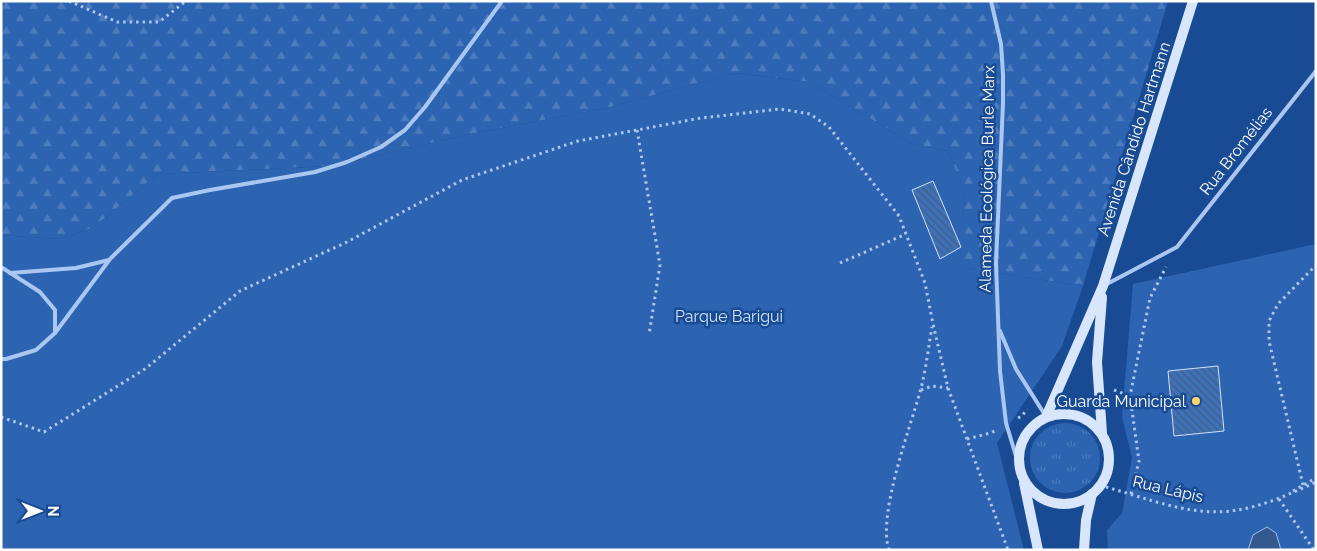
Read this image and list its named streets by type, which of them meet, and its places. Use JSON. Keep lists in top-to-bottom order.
{
  "streets": {
    "main road": ["Avenida Cândido Hartmann"],
    "lane": ["Rua Bromélias", "Alameda Ecológica Burle Marx"],
    "path": ["Rua Lápis"]
  },
  "crossings": [
    ["Avenida Cândido Hartmann", "Rua Bromélias"],
    ["Avenida Cândido Hartmann", "Alameda Ecológica Burle Marx"],
    ["Avenida Cândido Hartmann", "Rua Lápis"],
    ["Alameda Ecológica Burle Marx", "Rua Lápis"]
  ],
  "parks": ["Parque Barigui"],
  "places": ["Guarda Municipal"],
  "north": "right"
}
